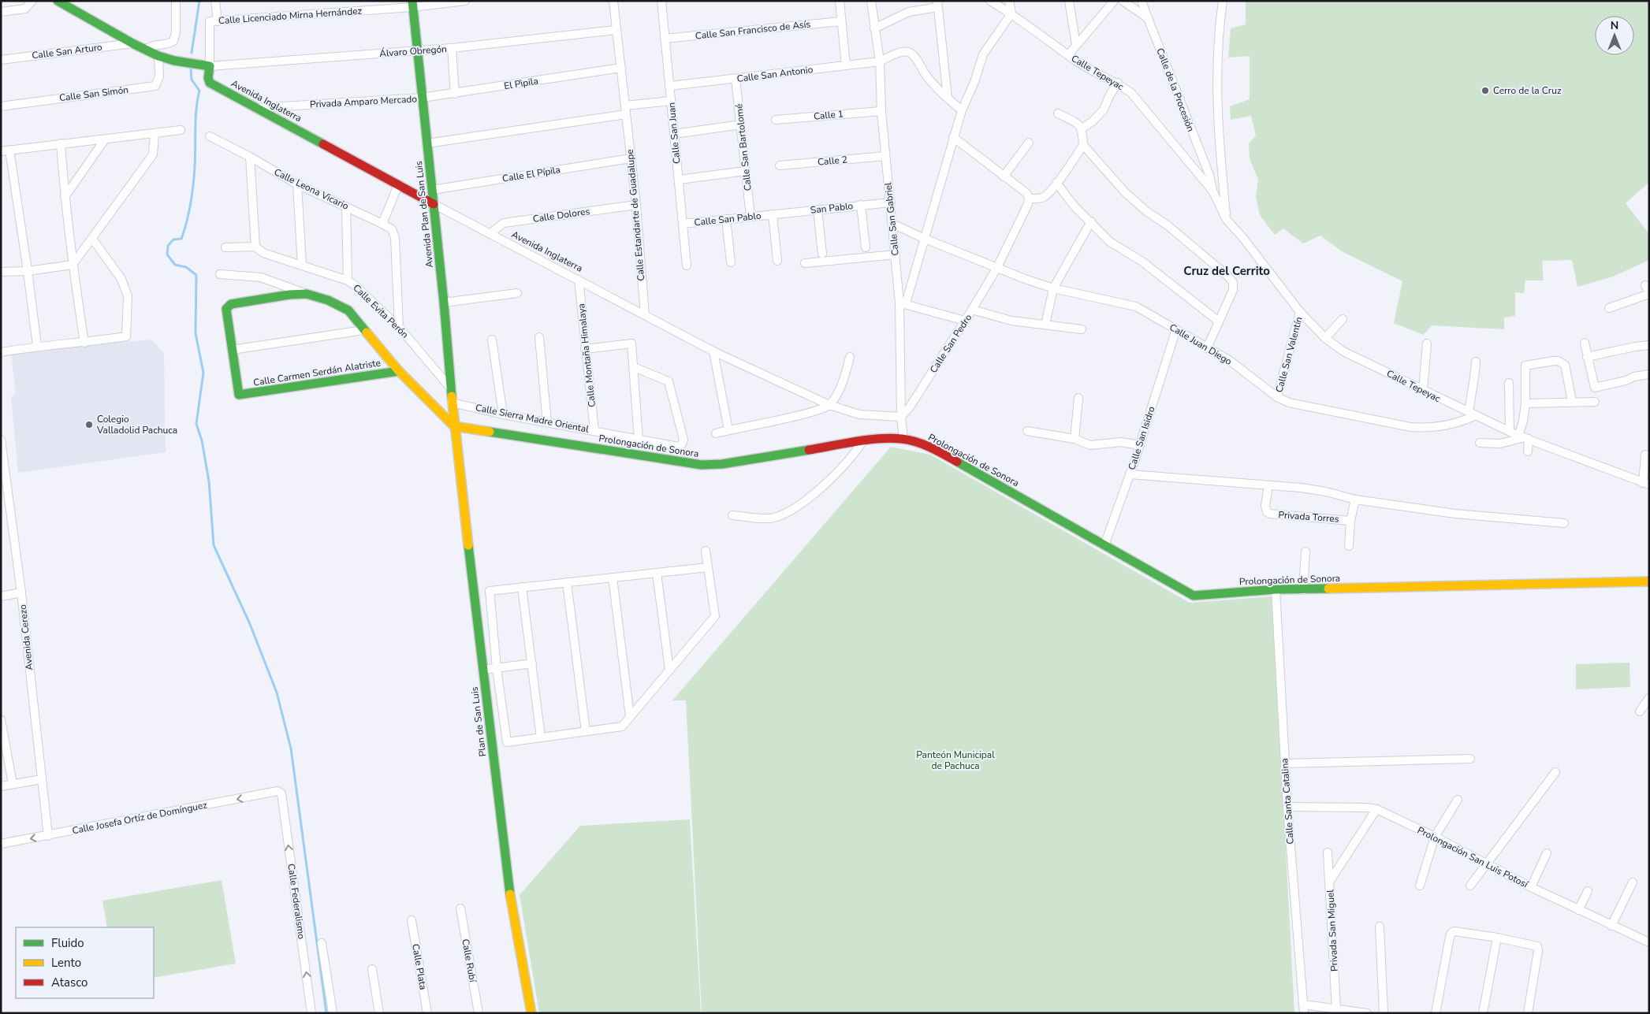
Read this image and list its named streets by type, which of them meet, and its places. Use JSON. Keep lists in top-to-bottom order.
{
  "streets": {
    "street": [
      "Calle Licenciado Mirna Hernández",
      "Calle San Francisco de Asís",
      "Calle San Arturo",
      "Álvaro Obregón",
      "Calle Tepeyac",
      "Calle San Antonio",
      "El Pìpila",
      "Calle de la Procesión",
      "Calle San Simón",
      "Avenida Inglaterra",
      "Privada Amparo Mercado",
      "Calle 1",
      "Calle San Juan",
      "Calle San Bartolomé",
      "Calle 2",
      "Calle El Pípila",
      "Calle Leona Vicario",
      "San Pablo",
      "Avenida Plan de San Luis",
      "Calle Dolores",
      "Calle Estandarte de Guadalupe",
      "Calle San Pablo",
      "Calle San Gabriel",
      "Calle Evita Perón",
      "Calle San Pedro",
      "Calle Juan Diego",
      "Calle San Valentín",
      "Calle Montaña Himalaya",
      "Calle Carmen Serdán Alatriste",
      "Calle Sierra Madre Oriental",
      "Calle San Isidro",
      "Prolongación de Sonora",
      "Privada Torres",
      "Avenida Cerezo",
      "Plan de San Luis",
      "Calle Santa Catalina",
      "Calle Josefa Ortíz de Domínguez",
      "Prolongación San Luis Potosí",
      "Calle Federalismo",
      "Privada San Miguel",
      "Calle Rubí",
      "Calle Plata"
    ]
  },
  "crossings": [
    ["Calle Licenciado Mirna Hernández", "Avenida Plan de San Luis"],
    ["Calle San Francisco de Asís", "Calle San Juan"],
    ["Álvaro Obregón", "Avenida Inglaterra"],
    ["Álvaro Obregón", "Avenida Plan de San Luis"],
    ["Álvaro Obregón", "Calle Estandarte de Guadalupe"],
    ["Calle Tepeyac", "Calle de la Procesión"],
    ["Calle Tepeyac", "Calle Juan Diego"],
    ["Calle Tepeyac", "Calle San Valentín"],
    ["Calle San Antonio", "Calle San Juan"],
    ["Calle San Antonio", "Calle San Bartolomé"],
    ["Calle San Antonio", "Calle San Gabriel"],
    ["El Pìpila", "Privada Amparo Mercado"],
    ["El Pìpila", "Avenida Plan de San Luis"],
    ["El Pìpila", "Calle Estandarte de Guadalupe"],
    ["Avenida Inglaterra", "Privada Amparo Mercado"],
    ["Avenida Inglaterra", "Avenida Plan de San Luis"],
    ["Avenida Inglaterra", "Calle Dolores"],
    ["Avenida Inglaterra", "Calle Estandarte de Guadalupe"],
    ["Avenida Inglaterra", "Calle San Gabriel"],
    ["Avenida Inglaterra", "Calle San Pedro"],
    ["Avenida Inglaterra", "Calle Montaña Himalaya"],
    ["Privada Amparo Mercado", "Avenida Plan de San Luis"],
    ["Calle 1", "Calle San Gabriel"],
    ["Calle San Juan", "Calle San Pablo"],
    ["Calle San Bartolomé", "Calle San Pablo"],
    ["Calle 2", "Calle San Gabriel"],
    ["Calle El Pípila", "Avenida Plan de San Luis"],
    ["Calle El Pípila", "Calle Estandarte de Guadalupe"],
    ["Calle Leona Vicario", "Calle Evita Perón"],
    ["San Pablo", "Calle San Pablo"],
    ["San Pablo", "Calle San Gabriel"],
    ["Avenida Plan de San Luis", "Calle Evita Perón"],
    ["Avenida Plan de San Luis", "Calle Sierra Madre Oriental"],
    ["Avenida Plan de San Luis", "Prolongación de Sonora"],
    ["Avenida Plan de San Luis", "Plan de San Luis"],
    ["Calle Dolores", "Calle Estandarte de Guadalupe"],
    ["Calle San Gabriel", "Calle San Pedro"],
    ["Calle San Gabriel", "Calle Juan Diego"],
    ["Calle San Gabriel", "Prolongación de Sonora"],
    ["Calle San Pedro", "Calle Juan Diego"],
    ["Calle Juan Diego", "Calle San Valentín"],
    ["Calle Juan Diego", "Calle San Isidro"],
    ["Calle Montaña Himalaya", "Calle Sierra Madre Oriental"],
    ["Calle San Isidro", "Prolongación de Sonora"],
    ["Prolongación de Sonora", "Plan de San Luis"],
    ["Prolongación de Sonora", "Calle Santa Catalina"],
    ["Avenida Cerezo", "Calle Josefa Ortíz de Domínguez"],
    ["Calle Santa Catalina", "Prolongación San Luis Potosí"],
    ["Calle Josefa Ortíz de Domínguez", "Calle Federalismo"]
  ],
  "one_way": ["Calle Josefa Ortíz de Domínguez"],
  "districts": ["Cruz del Cerrito"],
  "parks": ["Panteón Municipal de Pachuca"],
  "places": ["Cerro de la Cruz", "Colegio Valladolid Pachuca"],
  "legend": ["Fluido", "Lento", "Atasco"],
  "north": "top"
}
